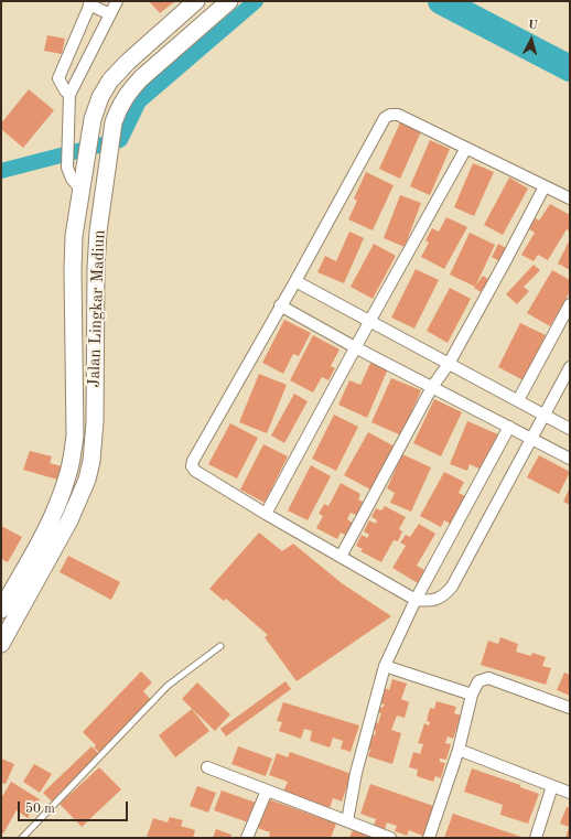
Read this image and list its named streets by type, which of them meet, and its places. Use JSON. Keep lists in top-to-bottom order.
{
  "streets": {
    "main road": ["Jalan Lingkar Madiun"]
  },
  "scale_bar": "50 m",
  "north": "top"
}
